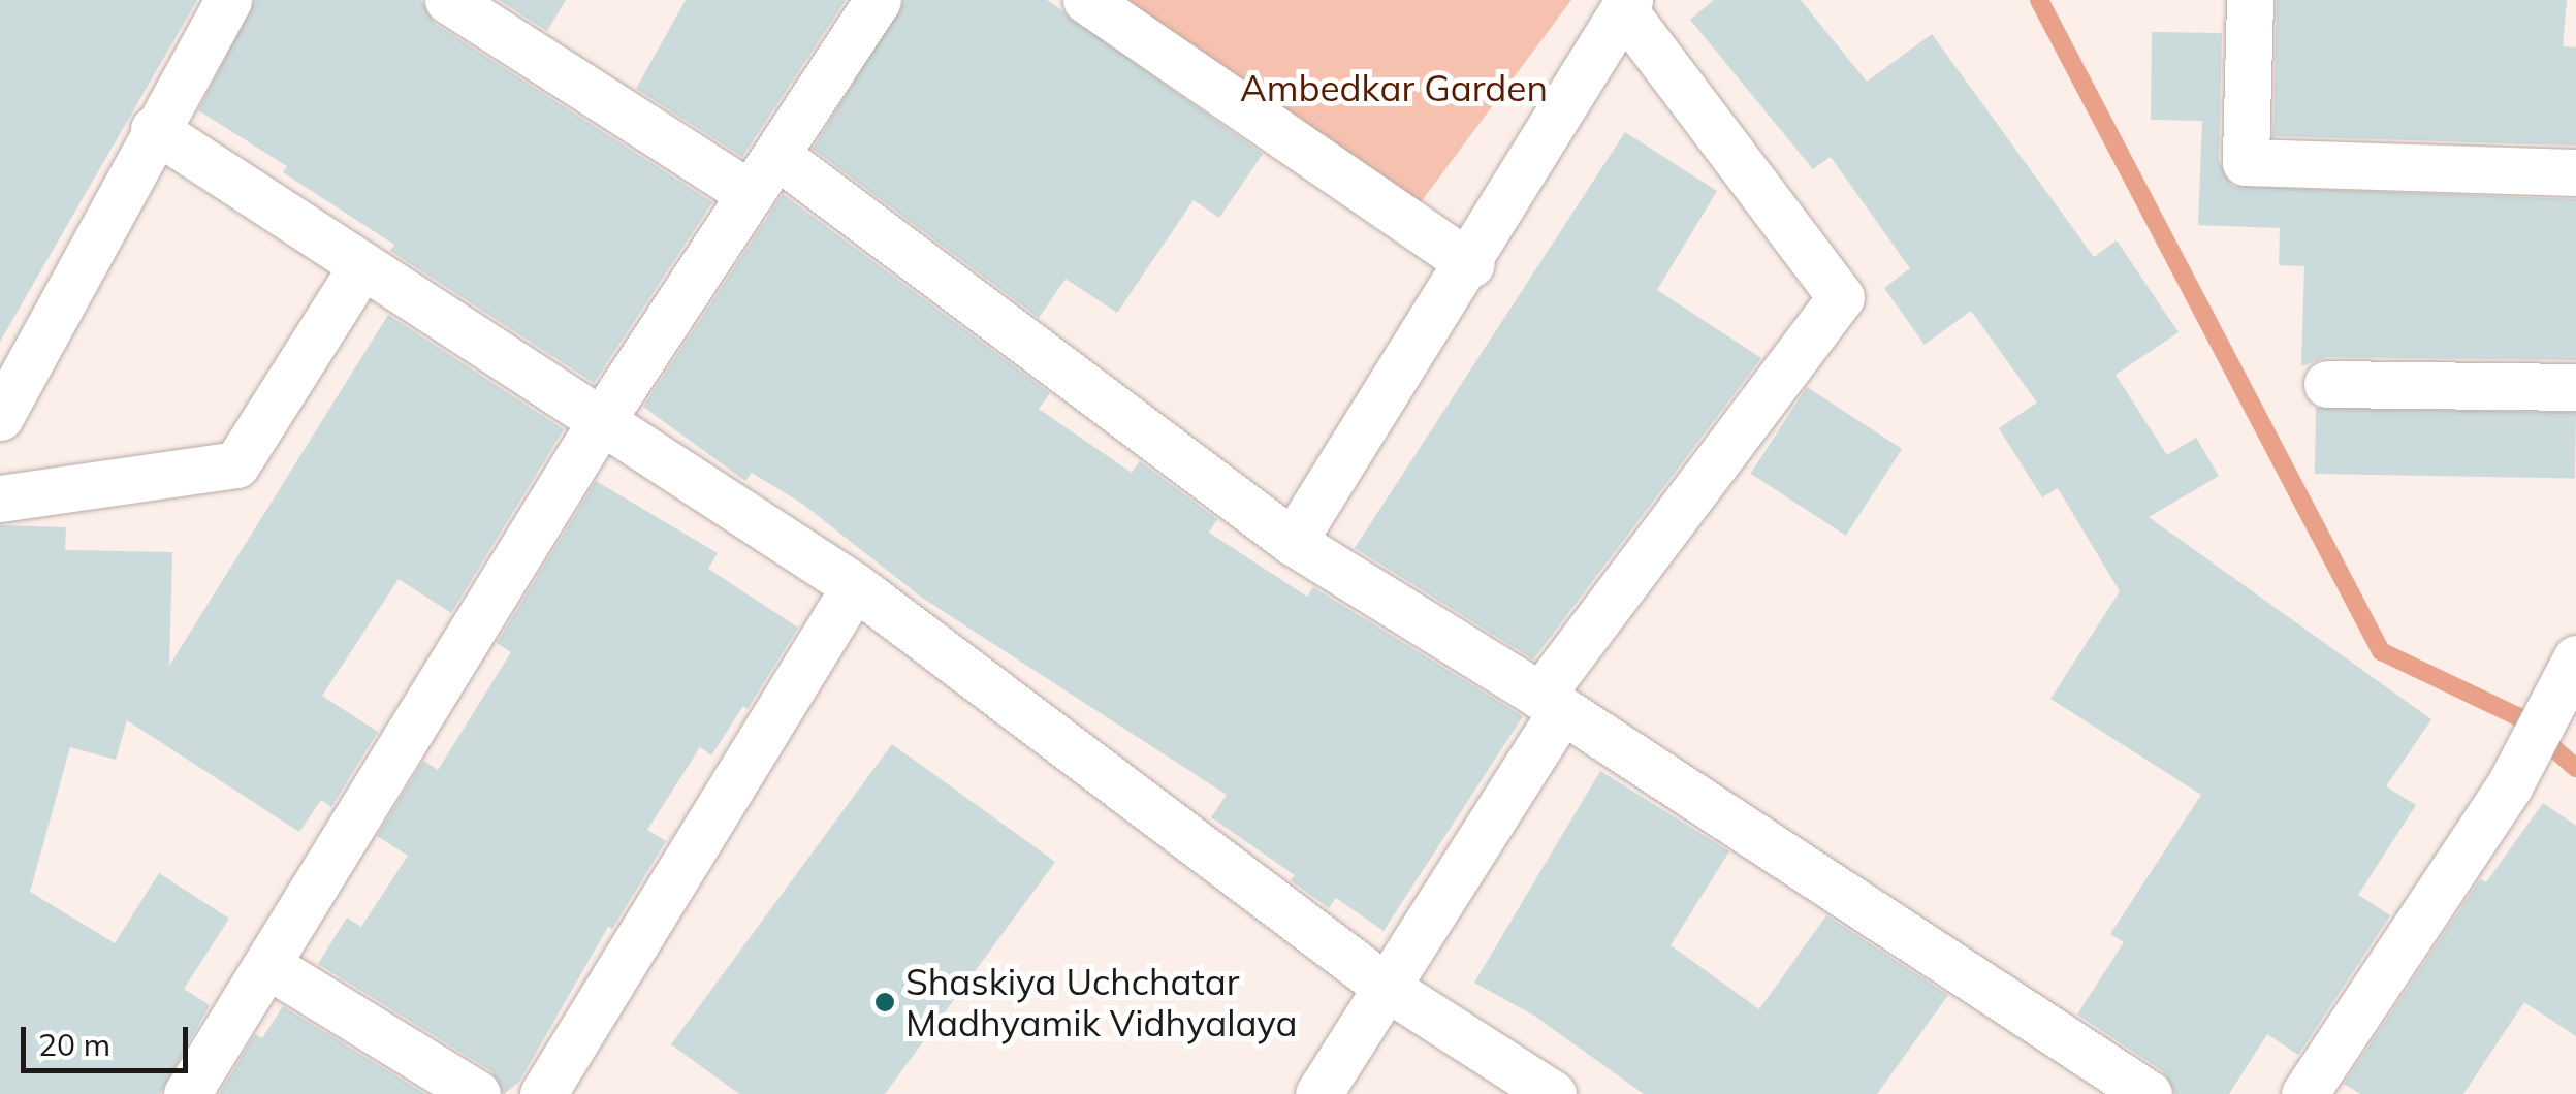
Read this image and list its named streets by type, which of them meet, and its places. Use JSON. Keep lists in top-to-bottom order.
{
  "parks": ["Ambedkar Garden"],
  "places": ["Shaskiya Uchchatar Madhyamik Vidhyalaya"],
  "scale_bar": "20 m"
}
